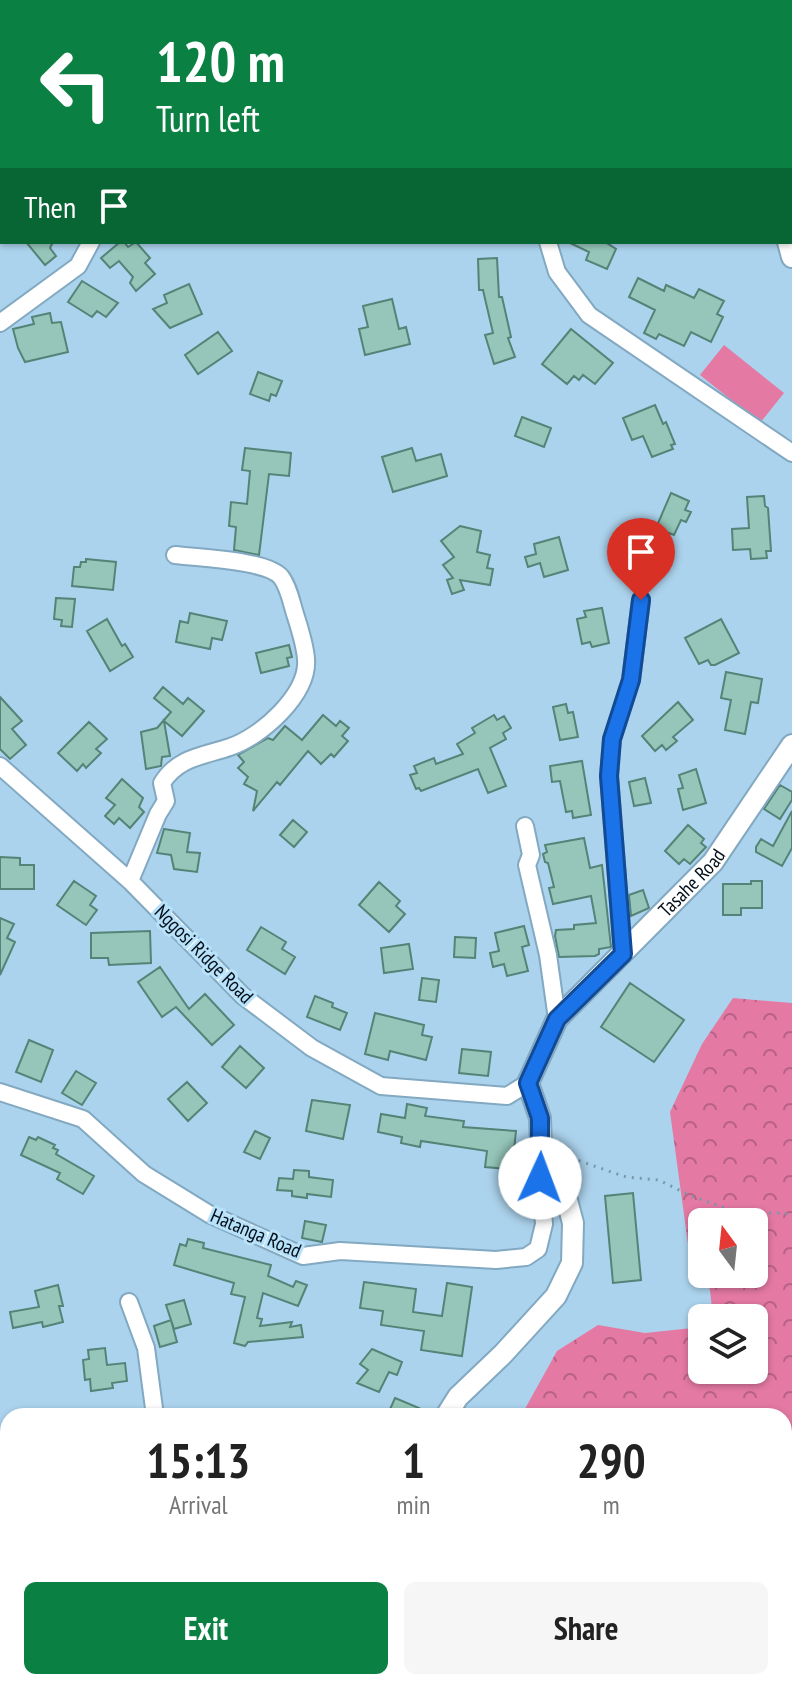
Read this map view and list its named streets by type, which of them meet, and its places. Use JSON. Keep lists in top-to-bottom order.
{
  "streets": {
    "street": ["Tasahe Road", "Nggosi Ridge Road", "Hatanga Road"]
  },
  "crossings": [
    ["Tasahe Road", "Nggosi Ridge Road"]
  ],
  "north": "top",
  "page": {
    "turn": ["120 m", "Turn left"],
    "then": "Then",
    "eta": [
      "15:13",
      "Arrival",
      "1",
      "min",
      "290",
      "m"
    ],
    "buttons": ["Exit", "Share"]
  }
}
